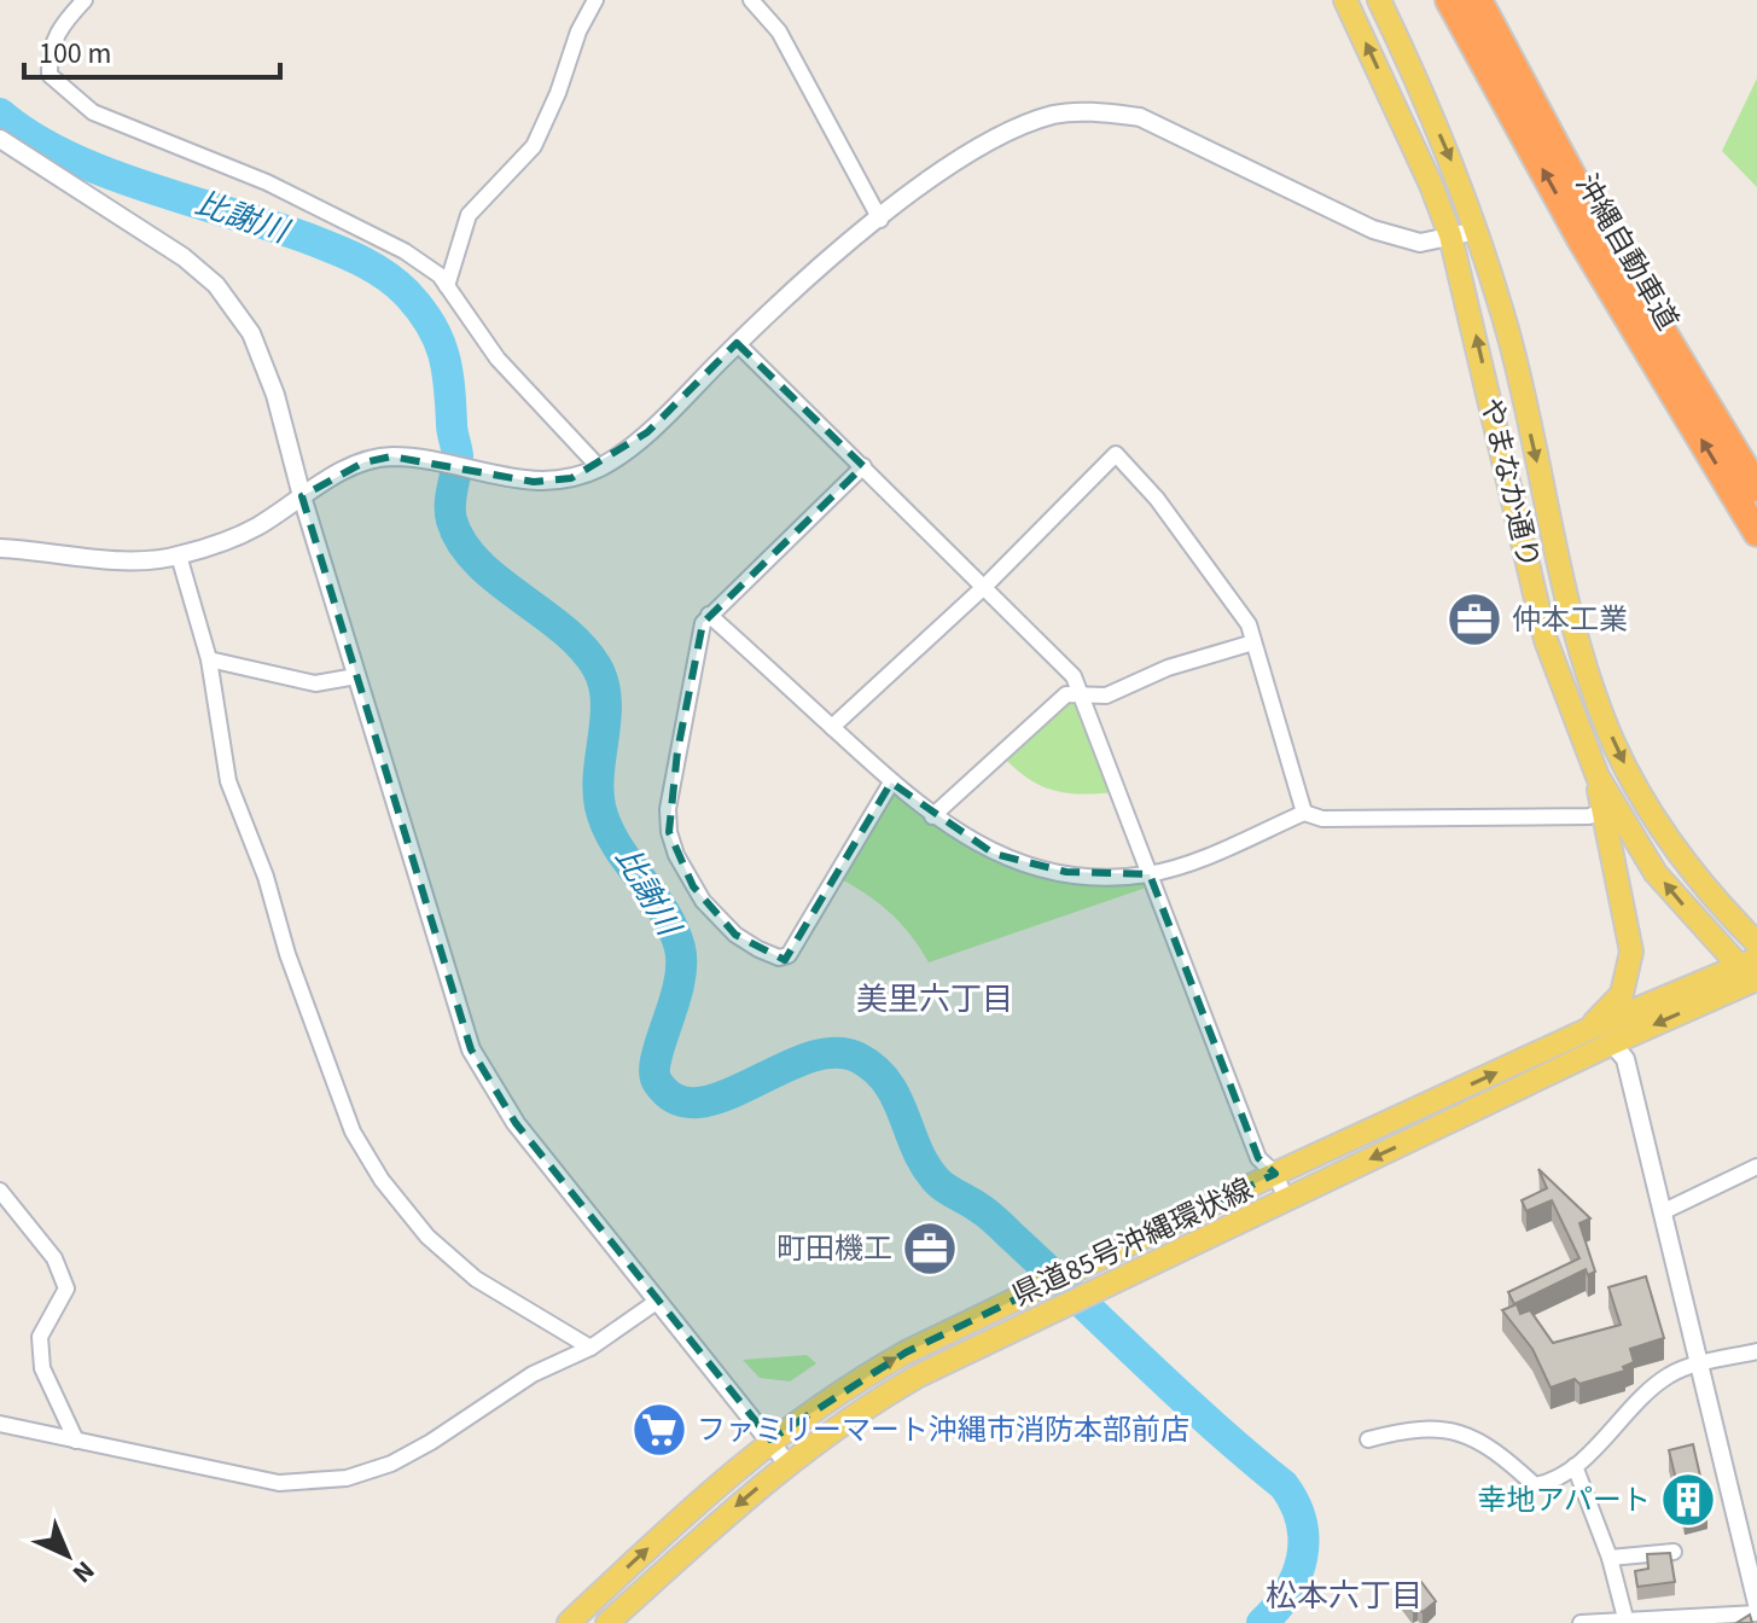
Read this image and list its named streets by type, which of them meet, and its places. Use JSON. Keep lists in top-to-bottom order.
{
  "streets": {
    "highway": ["沖縄自動車道"],
    "main road": ["やまなか通り", "県道85号沖縄環状線"]
  },
  "crossings": [
    ["やまなか通り", "県道85号沖縄環状線"]
  ],
  "districts": ["美里六丁目", "松本六丁目"],
  "water": ["比謝川"],
  "places": {
    "office": ["仲本工業", "町田機工"],
    "supermarket": ["ファミリーマート沖縄市消防本部前店"],
    "building": ["幸地アパート"]
  },
  "scale_bar": "100 m",
  "north": "bottom right"
}
